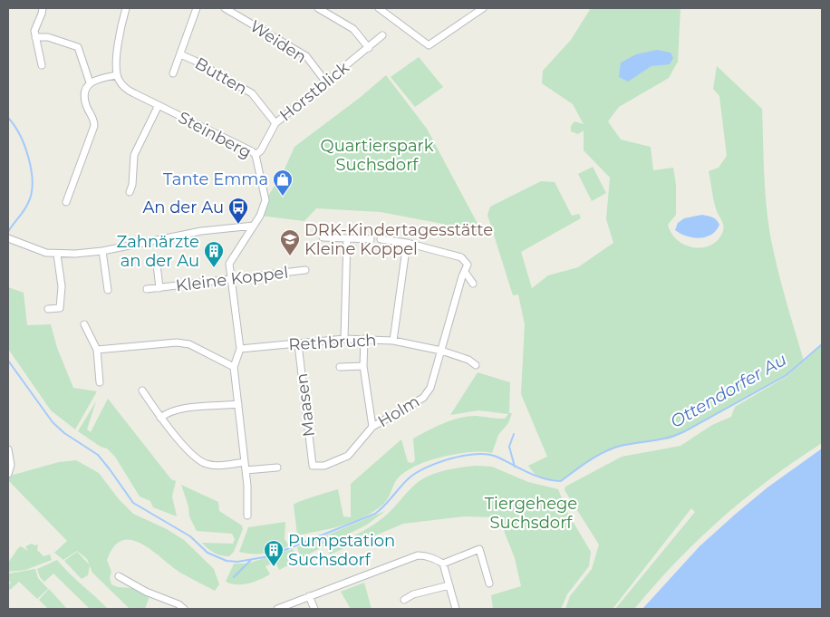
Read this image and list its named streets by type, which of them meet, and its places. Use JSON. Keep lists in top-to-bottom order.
{
  "streets": {
    "street": [
      "Weiden",
      "Butten",
      "Horstblick",
      "Steinberg",
      "Kleine Koppel",
      "Rethbruch",
      "Maasen",
      "Holm"
    ]
  },
  "crossings": [
    ["Weiden", "Horstblick"],
    ["Butten", "Horstblick"],
    ["Horstblick", "Steinberg"],
    ["Steinberg", "Kleine Koppel"],
    ["Steinberg", "Rethbruch"],
    ["Rethbruch", "Maasen"],
    ["Rethbruch", "Holm"],
    ["Maasen", "Holm"]
  ],
  "water": ["Ottendorfer Au"],
  "parks": ["Quartierspark Suchsdorf", "Tiergehege Suchsdorf"],
  "places": {
    "shop": ["Tante Emma"],
    "bus stop": ["An der Au"],
    "school or university": ["DRK-Kindertagesstätte Kleine Koppel"],
    "building": ["Zahnärzte an der Au", "Pumpstation Suchsdorf"]
  }
}
